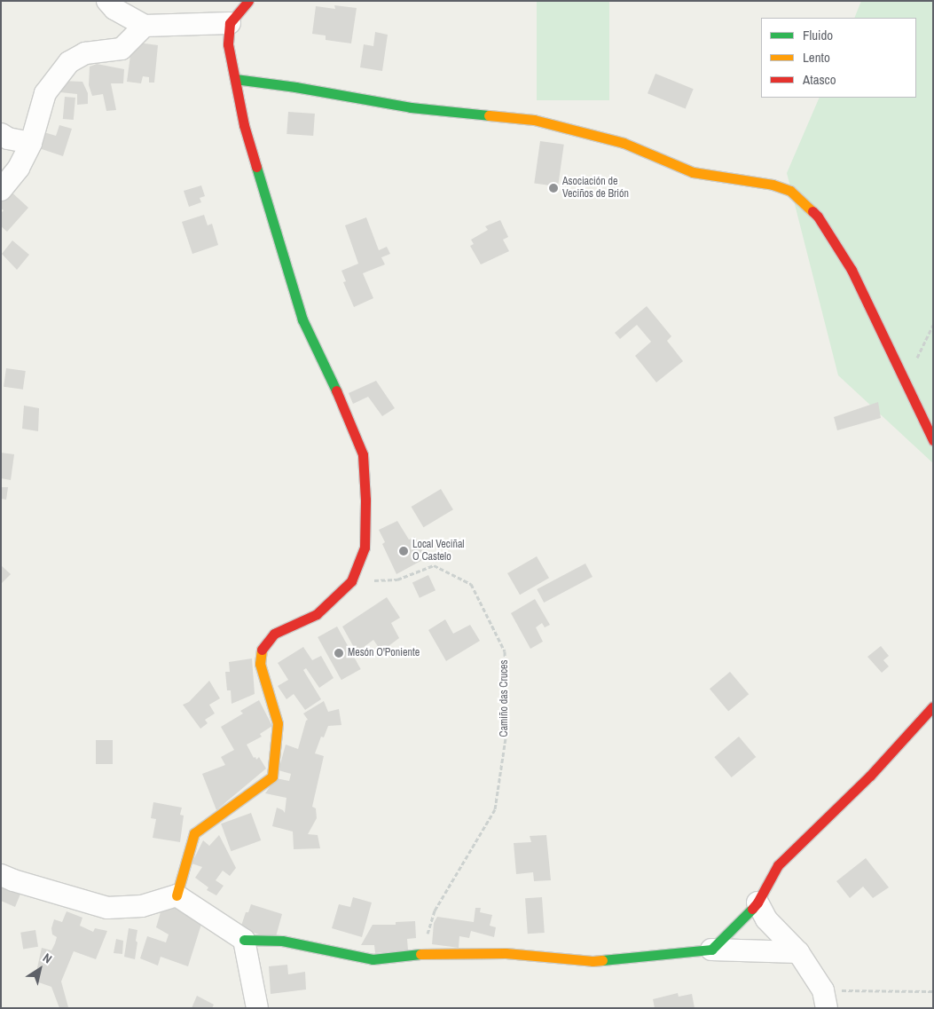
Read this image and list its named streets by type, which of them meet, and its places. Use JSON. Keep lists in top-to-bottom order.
{
  "streets": {
    "path": ["Camiño das Cruces"]
  },
  "places": ["Asociación de Veciños de Brión", "Local Veciñal O Castelo", "Mesón O'Poniente"],
  "legend": ["Fluido", "Lento", "Atasco"],
  "north": "top right"
}
